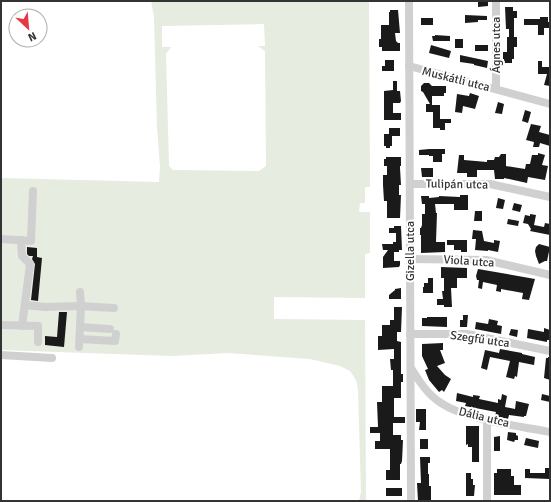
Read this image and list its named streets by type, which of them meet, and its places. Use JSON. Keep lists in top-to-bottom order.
{
  "streets": {
    "street": [
      "Ágnes utca",
      "Muskátli utca",
      "Tulipán utca",
      "Gizella utca",
      "Viola utca",
      "Szegfű utca",
      "Dália utca"
    ]
  },
  "crossings": [
    ["Ágnes utca", "Muskátli utca"],
    ["Muskátli utca", "Gizella utca"],
    ["Tulipán utca", "Gizella utca"],
    ["Gizella utca", "Viola utca"],
    ["Gizella utca", "Szegfű utca"],
    ["Gizella utca", "Dália utca"]
  ],
  "north": "bottom right"
}
